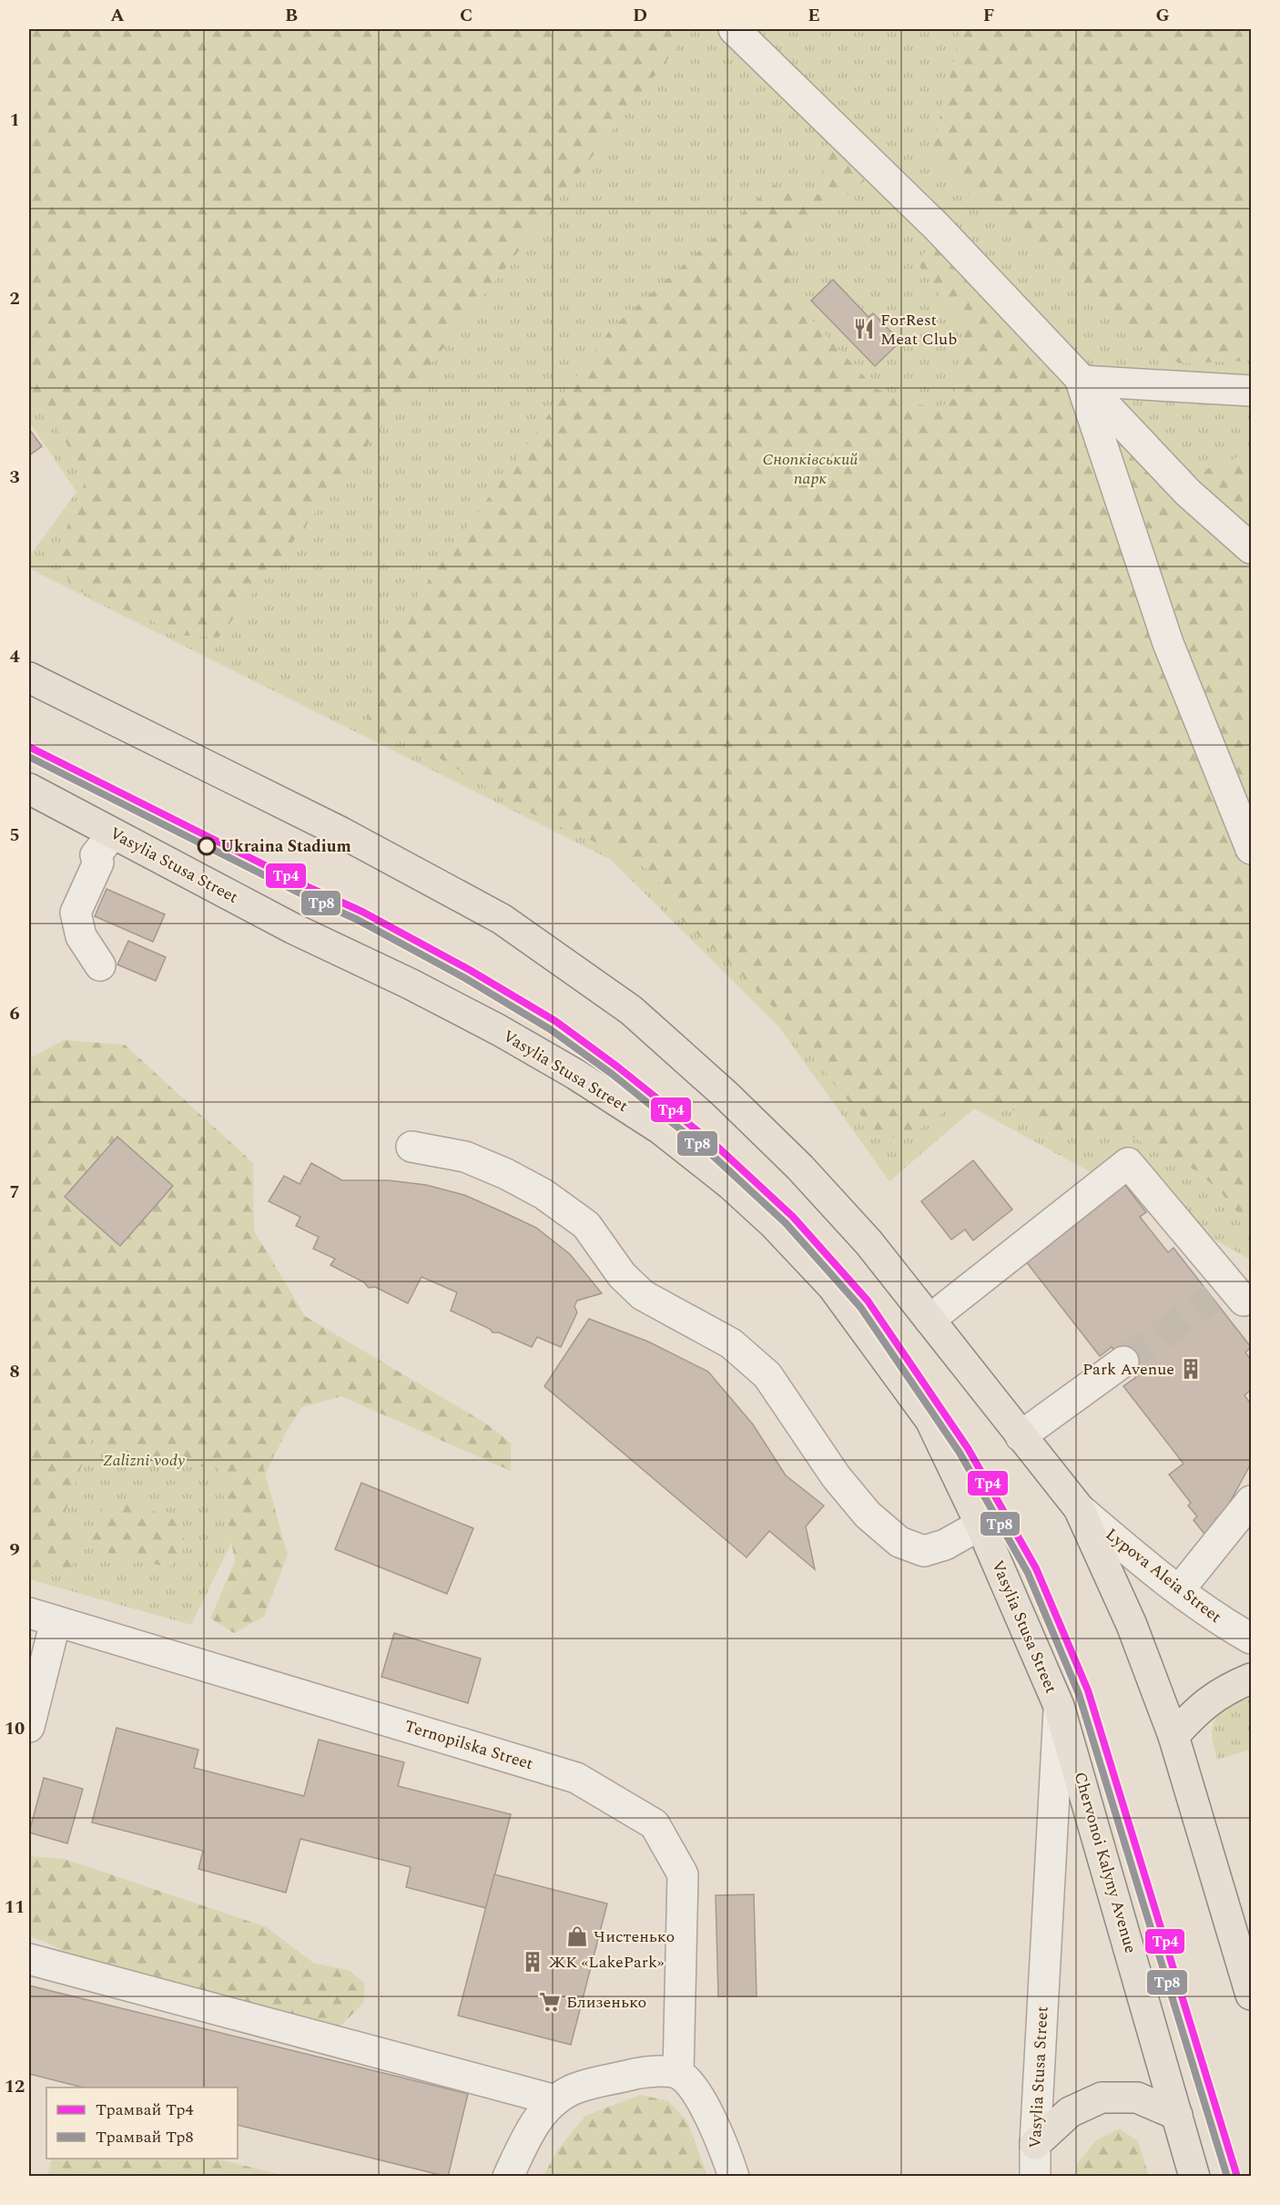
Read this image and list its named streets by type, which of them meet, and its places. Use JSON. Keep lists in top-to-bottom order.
{
  "streets": {
    "main road": ["Vasylia Stusa Street", "Chervonoi Kalyny Avenue"],
    "street": ["Lypova Aleia Street", "Ternopilska Street"]
  },
  "crossings": [
    ["Vasylia Stusa Street", "Chervonoi Kalyny Avenue"]
  ],
  "parks": ["Снопківський парк", "Zalizni vody"],
  "places": {
    "restaurant": ["ForRest Meat Club"],
    "other": ["Ukraina Stadium"],
    "building": ["Park Avenue", "ЖК «LakePark»"],
    "shop": ["Чистенько"],
    "supermarket": ["Близенько"]
  },
  "lines": ["tram line Тр4", "tram line Тр8"],
  "legend": ["Трамвай Тр4", "Трамвай Тр8"],
  "grid": {
    "columns": [
      "A",
      "B",
      "C",
      "D",
      "E",
      "F",
      "G"
    ],
    "rows": [
      "1",
      "2",
      "3",
      "4",
      "5",
      "6",
      "7",
      "8",
      "9",
      "10",
      "11",
      "12"
    ]
  }
}
